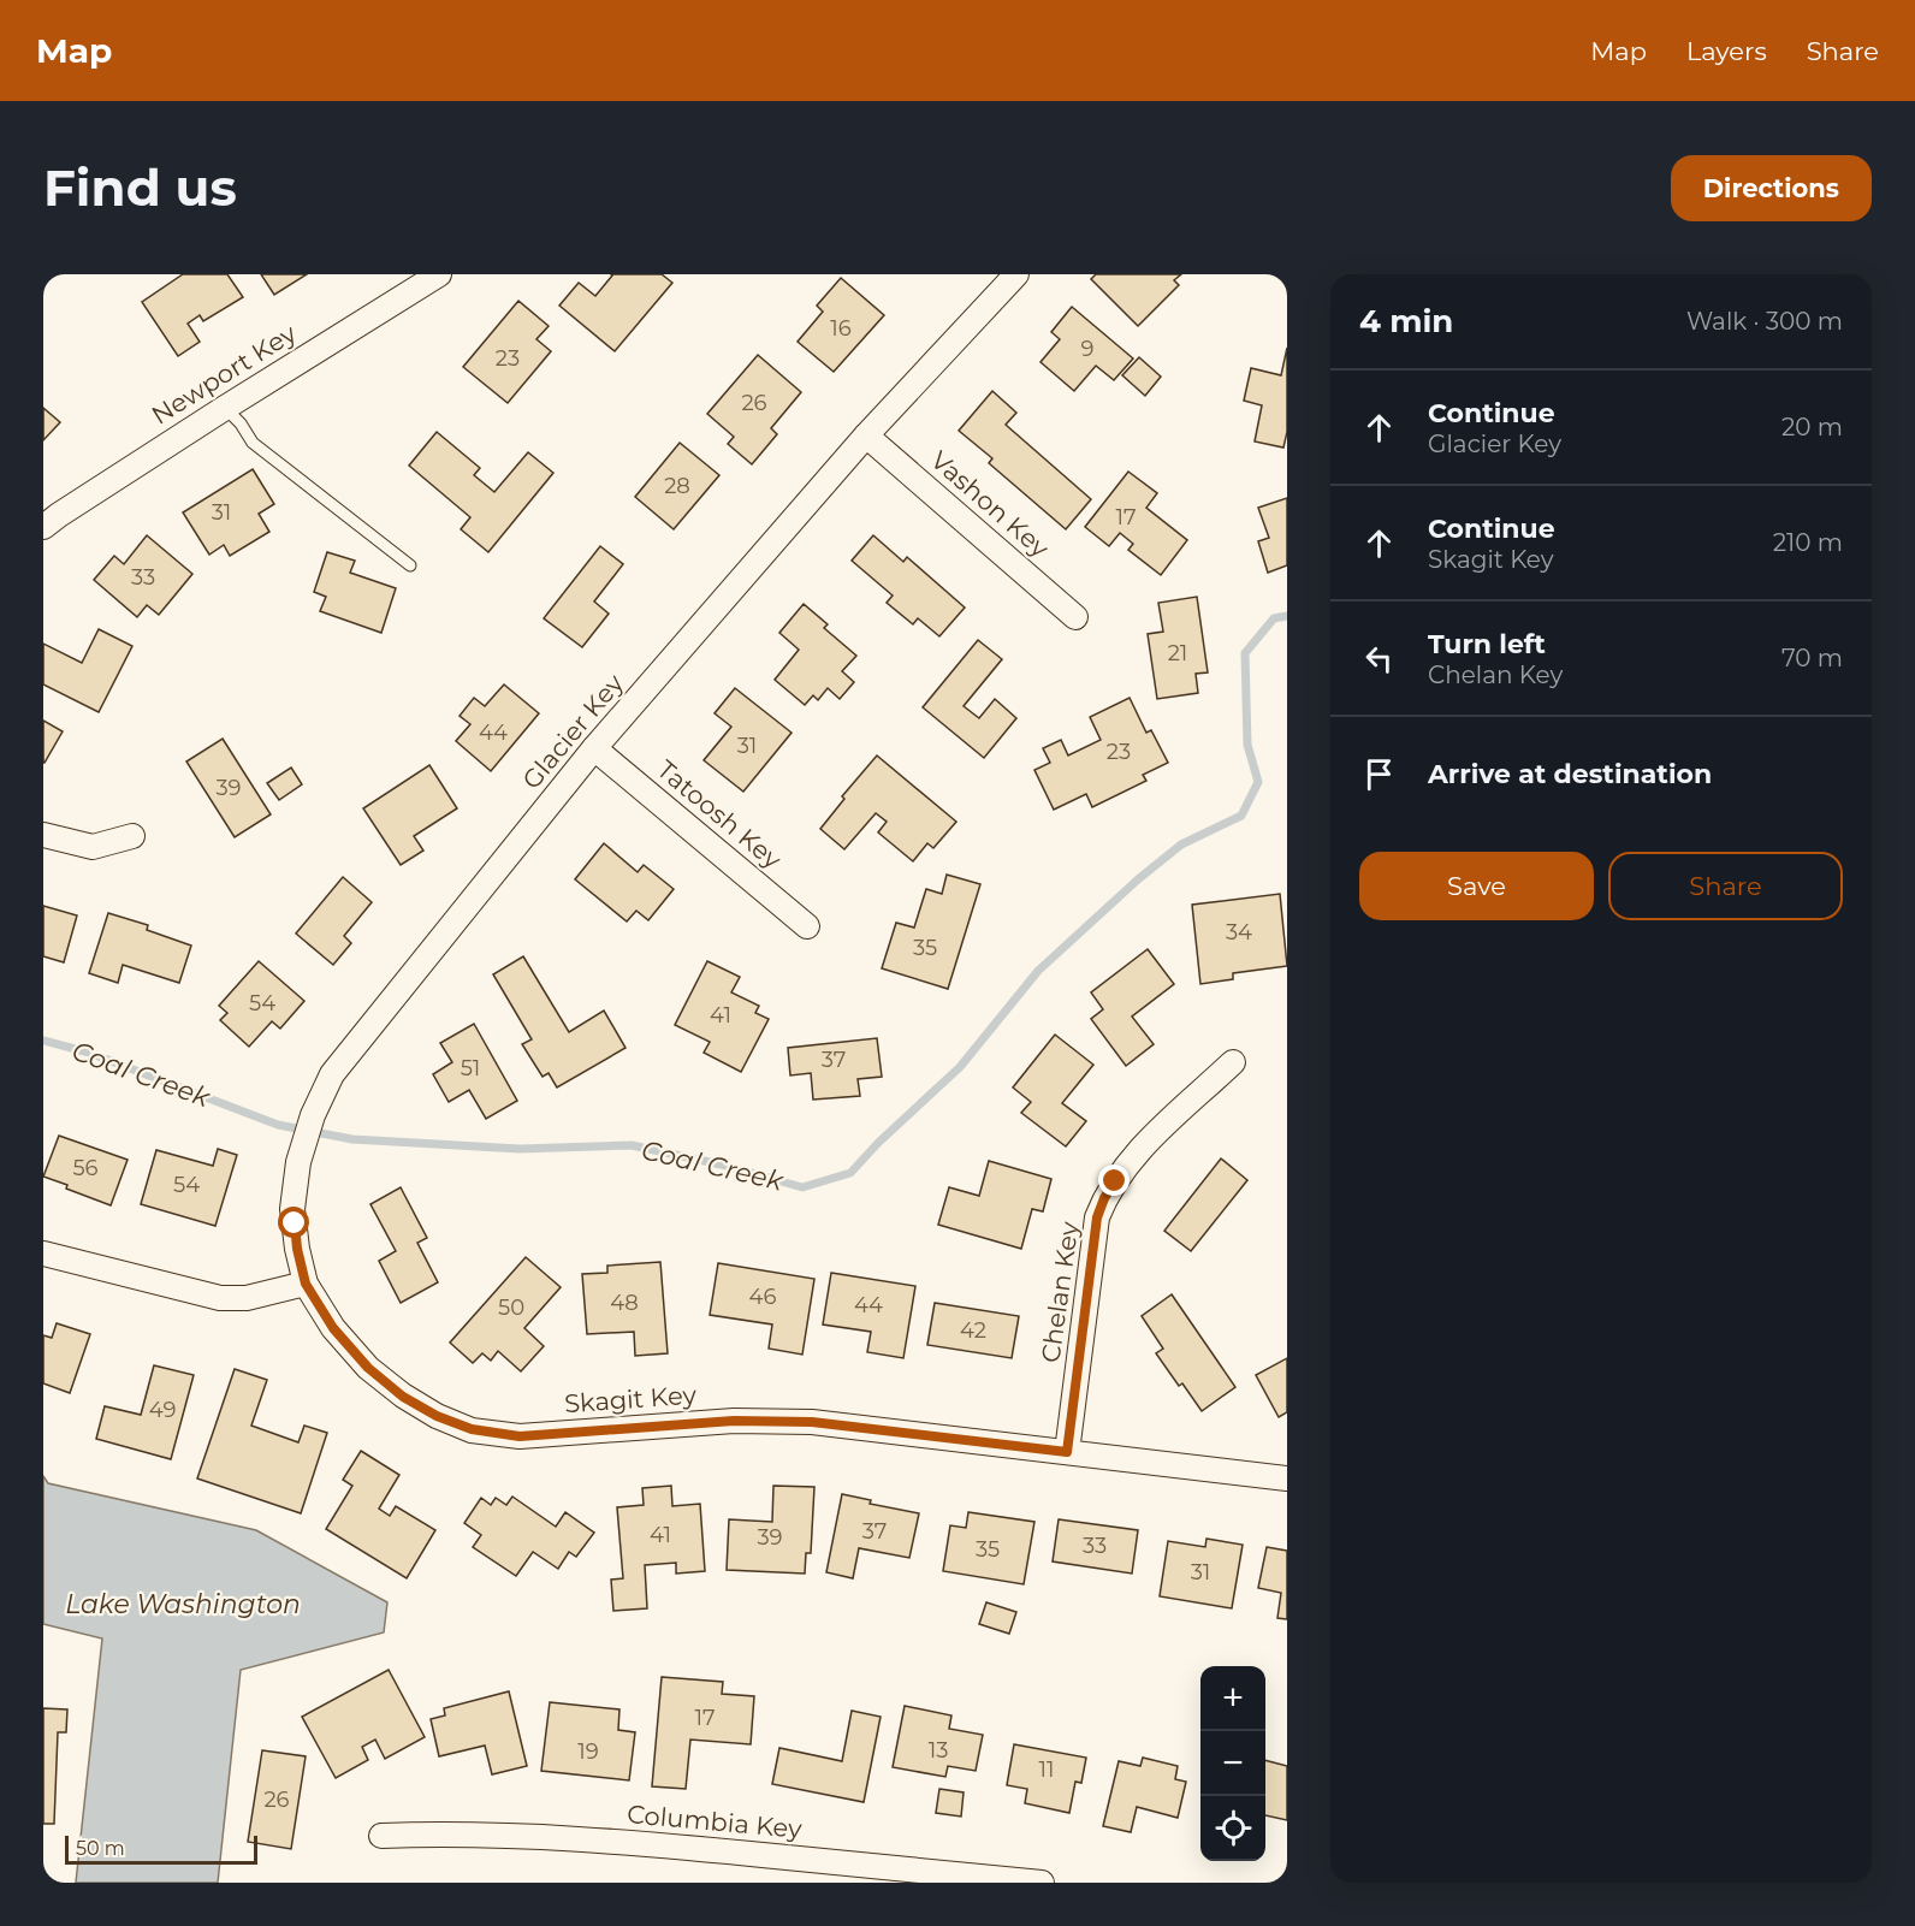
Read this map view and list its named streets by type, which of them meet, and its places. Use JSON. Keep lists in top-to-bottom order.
{
  "streets": {
    "street": [
      "Newport Key",
      "Vashon Key",
      "Glacier Key",
      "Tatoosh Key",
      "Chelan Key",
      "Skagit Key",
      "Columbia Key"
    ]
  },
  "crossings": [
    ["Vashon Key", "Glacier Key"],
    ["Glacier Key", "Tatoosh Key"],
    ["Glacier Key", "Skagit Key"],
    ["Chelan Key", "Skagit Key"]
  ],
  "water": ["Coal Creek", "Lake Washington"],
  "house_numbers": [
    "16",
    "9",
    "23",
    "26",
    "28",
    "31",
    "17",
    "33",
    "21",
    "44",
    "31",
    "23",
    "39",
    "34",
    "35",
    "54",
    "41",
    "37",
    "51",
    "56",
    "54",
    "46",
    "48",
    "44",
    "50",
    "42",
    "49",
    "37",
    "41",
    "39",
    "33",
    "35",
    "31",
    "17",
    "13",
    "19",
    "11",
    "26"
  ],
  "scale_bar": "50 m",
  "page": {
    "header": "Map",
    "nav": ["Map", "Layers", "Share"],
    "buttons": [
      "Directions",
      ["Save", "Share"]
    ],
    "title": "Find us",
    "heading": ["4 min", "Walk · 300 m"],
    "list": [
      ["Continue", "Glacier Key", "20 m"],
      ["Continue", "Skagit Key", "210 m"],
      ["Turn left", "Chelan Key", "70 m"],
      "Arrive at destination"
    ],
    "map_buttons": ["+", "−"],
    "scale": "50 m"
  }
}
